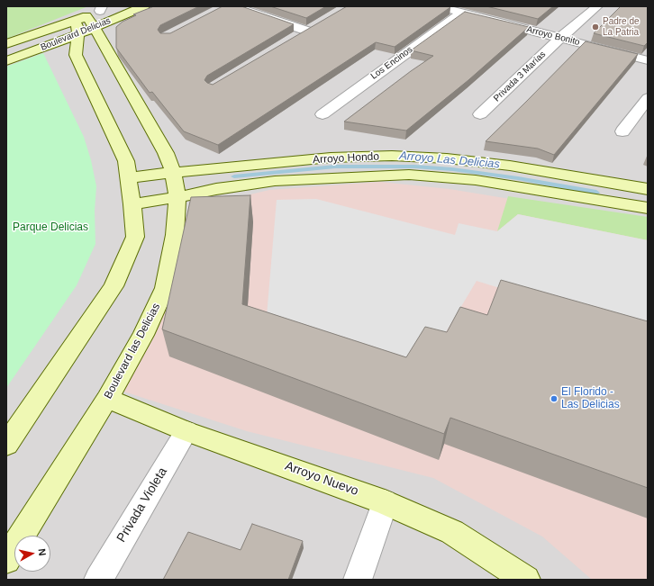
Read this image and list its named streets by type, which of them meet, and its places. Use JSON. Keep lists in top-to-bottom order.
{
  "streets": {
    "street": [
      "Boulevard Delicias",
      "Arroyo Bonito",
      "Los Encinos",
      "Privada 3 Marías",
      "Arroyo Hondo",
      "Boulevard las Delicias",
      "Arroyo Nuevo",
      "Privada Violeta"
    ]
  },
  "crossings": [
    ["Boulevard Delicias", "Boulevard las Delicias"],
    ["Arroyo Bonito", "Los Encinos"],
    ["Arroyo Bonito", "Privada 3 Marías"],
    ["Arroyo Hondo", "Boulevard las Delicias"],
    ["Boulevard las Delicias", "Arroyo Nuevo"],
    ["Arroyo Nuevo", "Privada Violeta"]
  ],
  "water": ["Arroyo Las Delicias"],
  "parks": ["Parque Delicias"],
  "places": ["Padre de La Patria", "El Florido - Las Delicias"],
  "north": "right"
}
